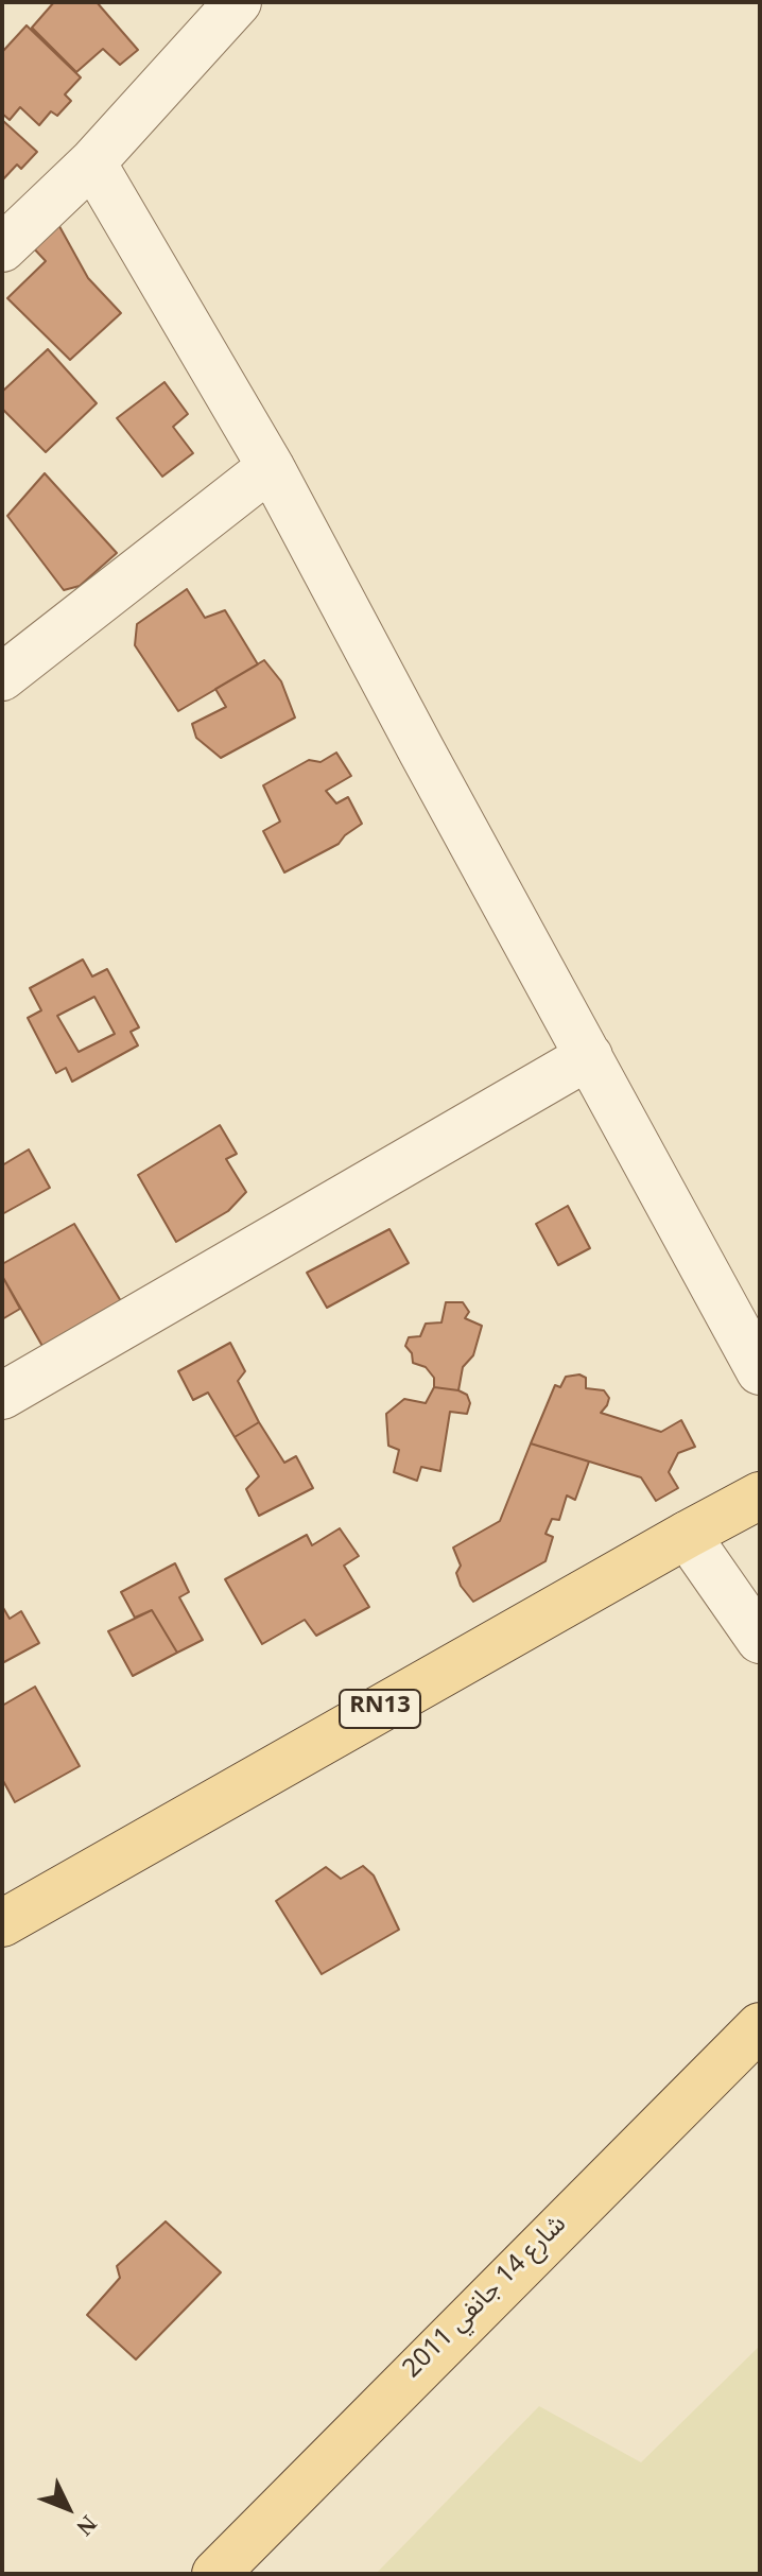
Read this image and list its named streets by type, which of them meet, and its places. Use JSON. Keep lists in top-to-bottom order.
{
  "streets": {
    "main road": ["RN13", "شارع 14 جانفي 2011"]
  },
  "north": "bottom right"
}
